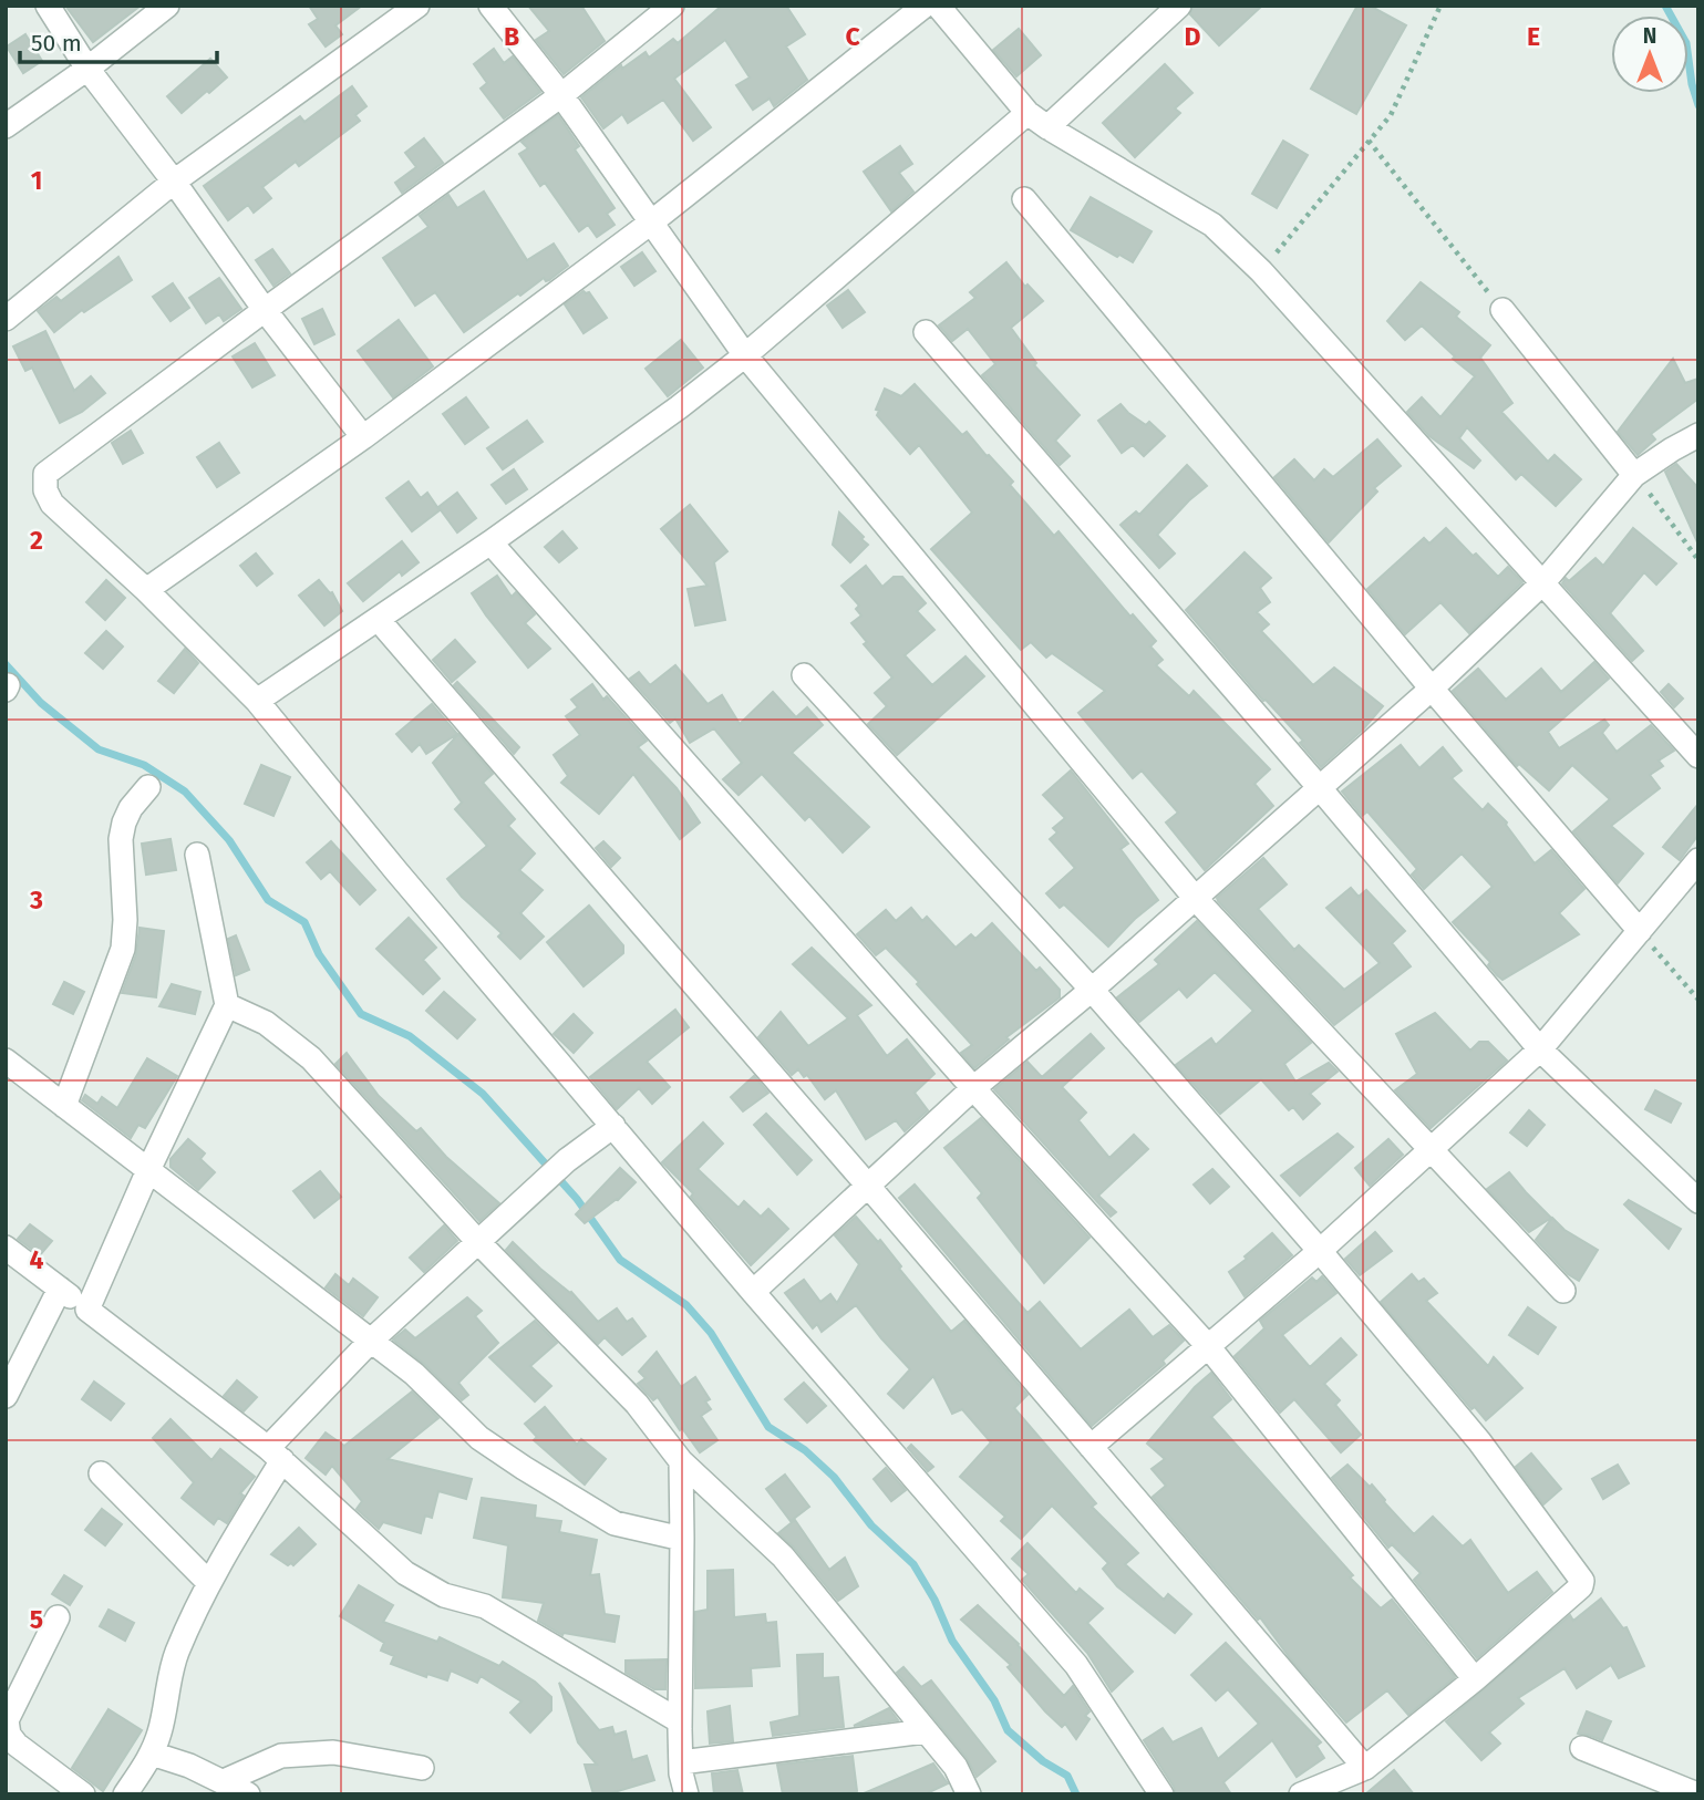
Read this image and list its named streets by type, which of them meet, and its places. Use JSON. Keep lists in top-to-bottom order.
{
  "scale_bar": "50 m",
  "north": "top",
  "grid": {
    "columns": [
      "B",
      "C",
      "D",
      "E"
    ],
    "rows": [
      "1",
      "2",
      "3",
      "4",
      "5"
    ]
  }
}
